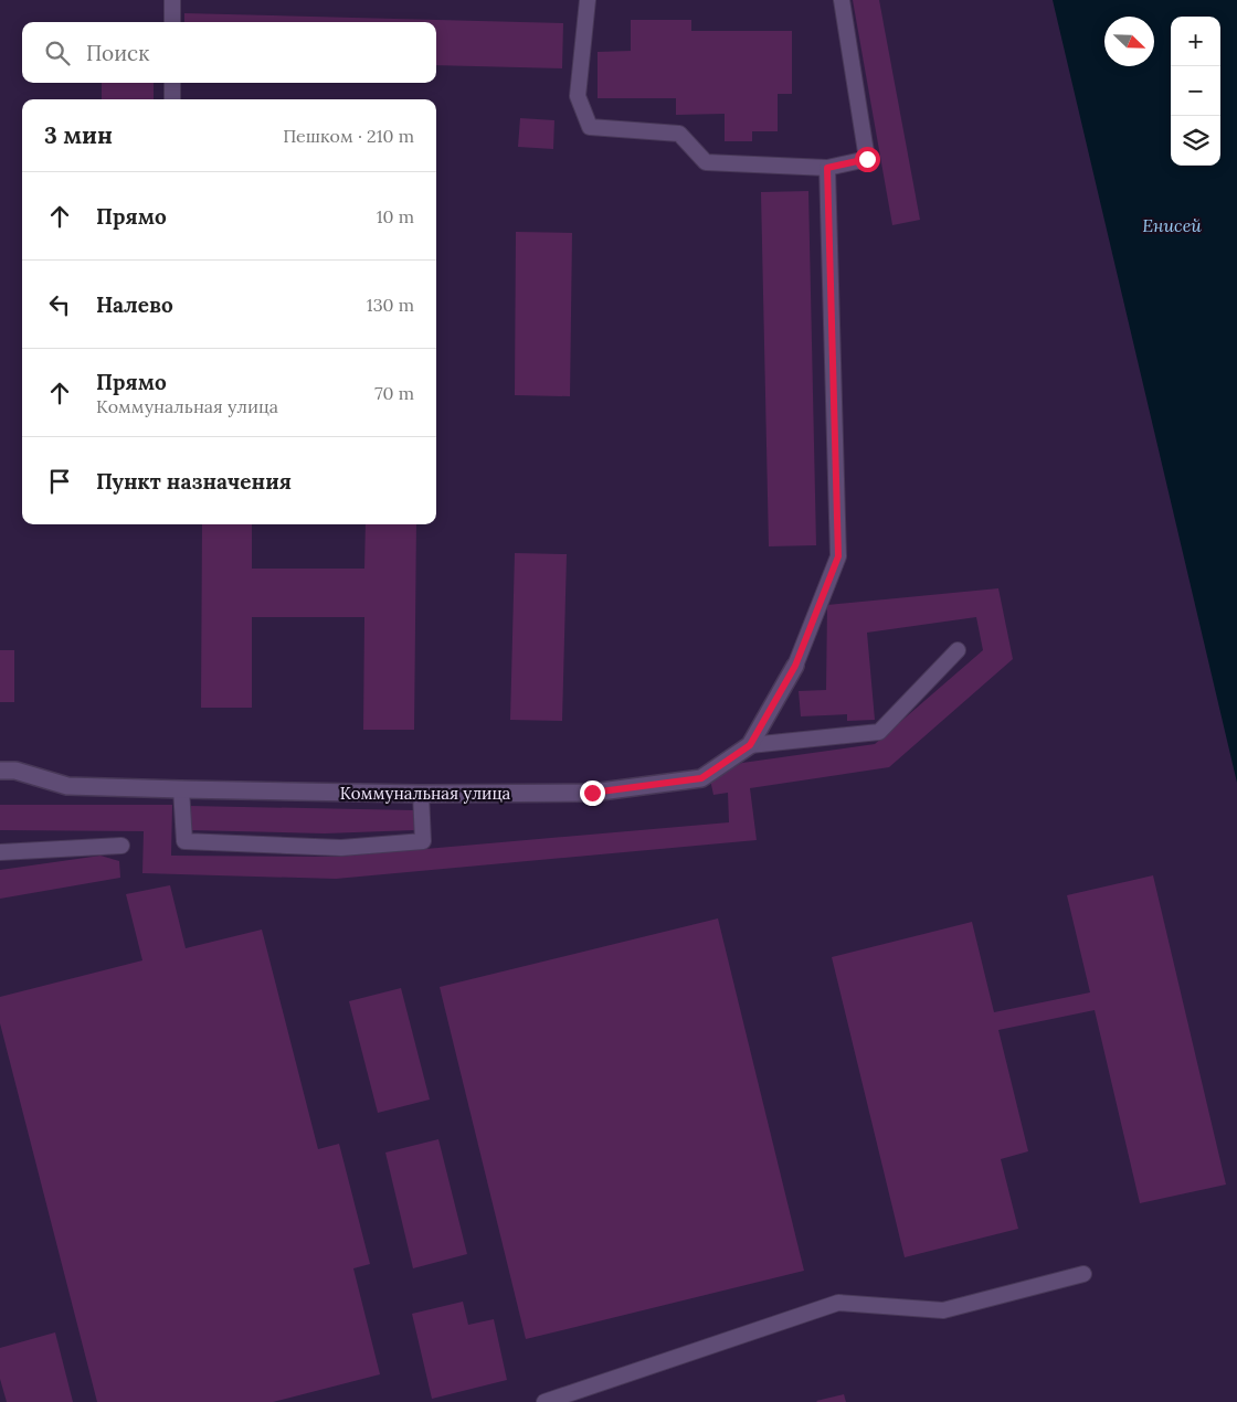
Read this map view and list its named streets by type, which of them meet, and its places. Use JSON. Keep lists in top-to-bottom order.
{
  "streets": {
    "street": ["Коммунальная улица"]
  },
  "water": ["Енисей"],
  "north": "bottom right",
  "page": {
    "map_buttons": ["+", "−"],
    "search": "Поиск",
    "heading": ["3 мин", "Пешком · 210 m"],
    "list": [
      ["Прямо", "10 m"],
      ["Налево", "130 m"],
      ["Прямо", "Коммунальная улица", "70 m"],
      "Пункт назначения"
    ]
  }
}
